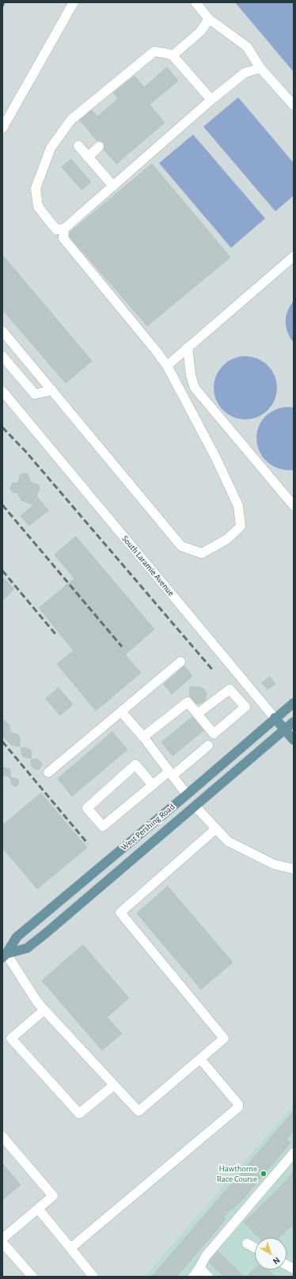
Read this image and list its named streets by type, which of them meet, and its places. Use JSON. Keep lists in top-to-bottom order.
{
  "streets": {
    "main road": ["South Laramie Avenue", "West Pershing Road"]
  },
  "crossings": [
    ["South Laramie Avenue", "West Pershing Road"]
  ],
  "places": ["Hawthorne Race Course"],
  "north": "bottom right"
}
